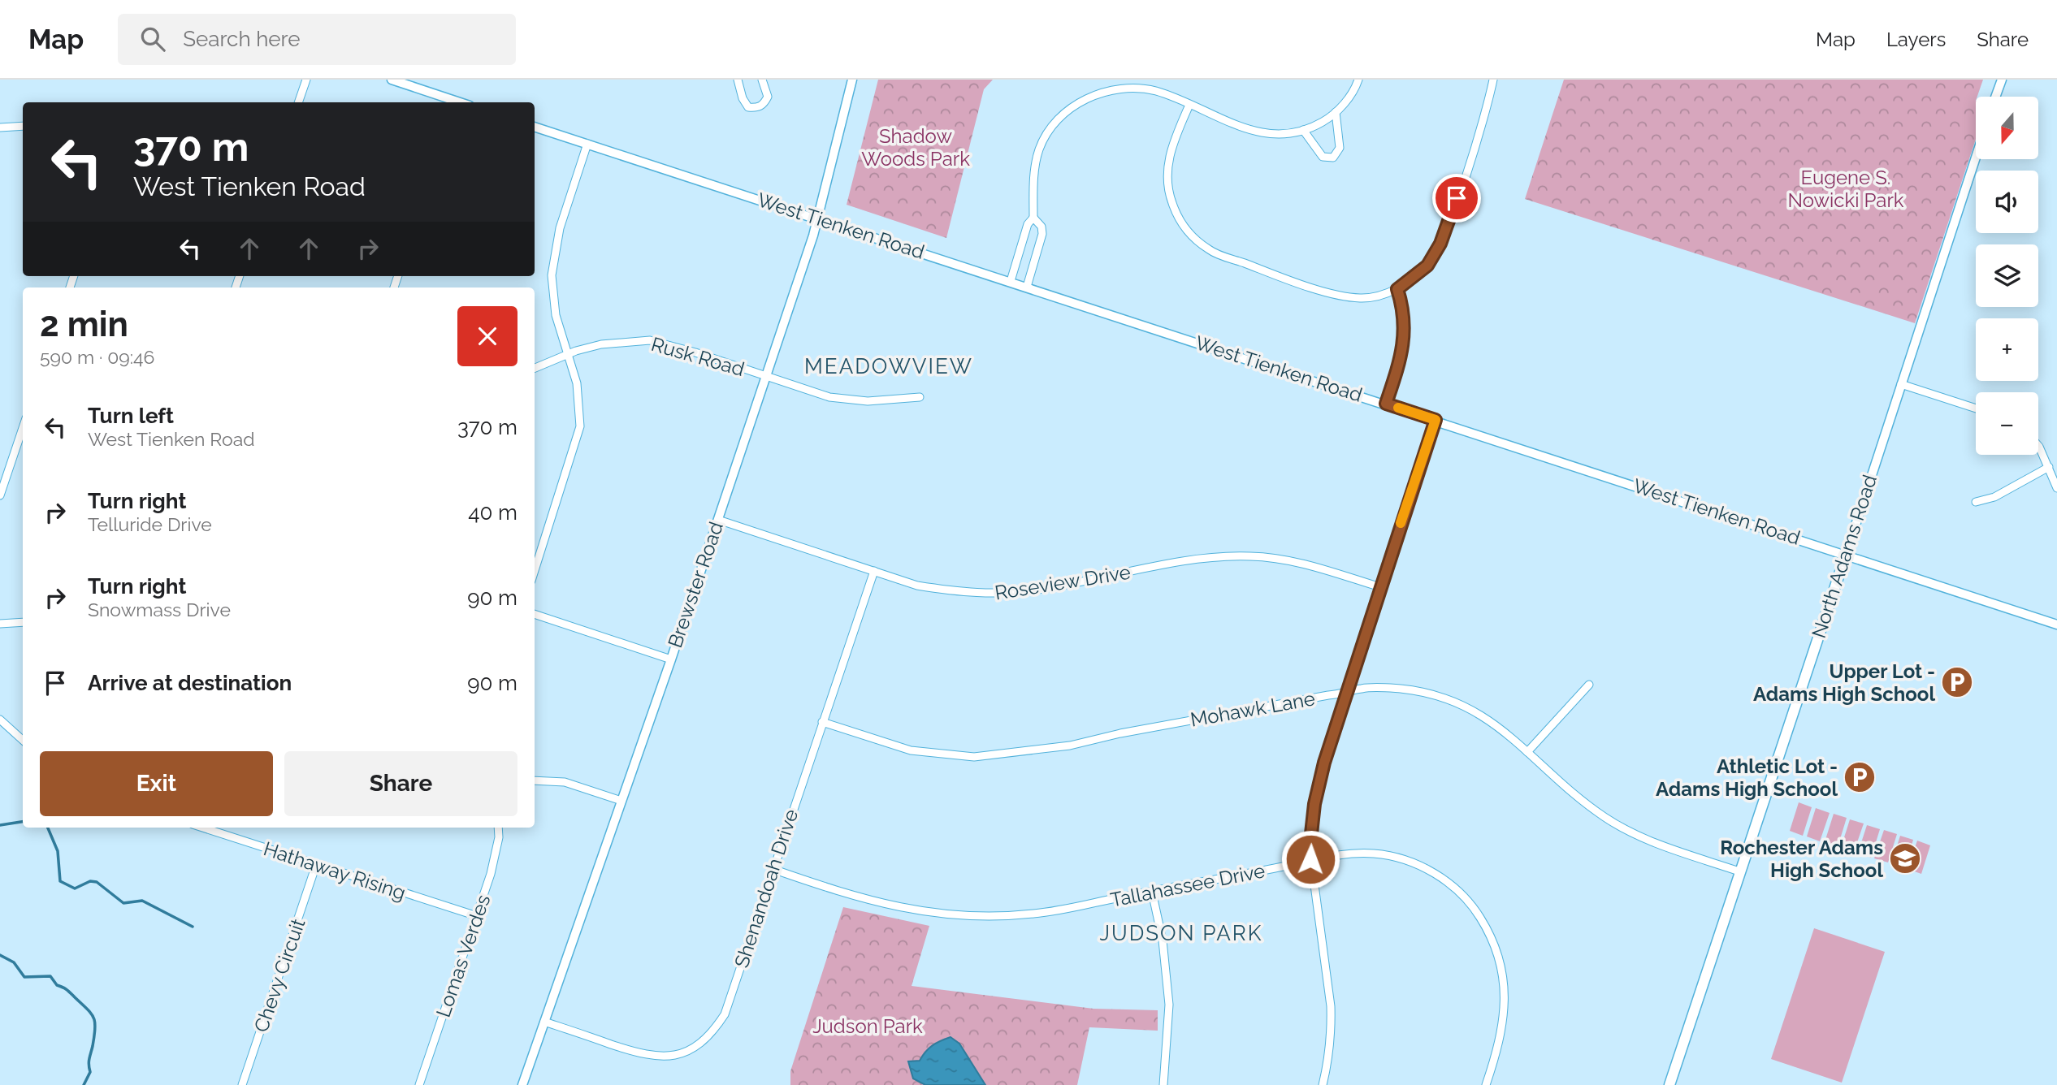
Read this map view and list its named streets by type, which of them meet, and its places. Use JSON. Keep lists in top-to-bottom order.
{
  "streets": {
    "main road": ["North Adams Road"],
    "street": [
      "West Tienken Road",
      "Rusk Road",
      "Roseview Drive",
      "Brewster Road",
      "Mohawk Lane",
      "Hathaway Rising",
      "Tallahassee Drive",
      "Shenandoah Drive",
      "Lomas Verdes",
      "Chevy Circuit"
    ]
  },
  "crossings": [
    ["West Tienken Road", "North Adams Road"],
    ["West Tienken Road", "Brewster Road"],
    ["Rusk Road", "Brewster Road"],
    ["North Adams Road", "Mohawk Lane"],
    ["Roseview Drive", "Brewster Road"],
    ["Roseview Drive", "Shenandoah Drive"],
    ["Brewster Road", "Shenandoah Drive"],
    ["Mohawk Lane", "Shenandoah Drive"],
    ["Hathaway Rising", "Lomas Verdes"],
    ["Hathaway Rising", "Chevy Circuit"],
    ["Tallahassee Drive", "Shenandoah Drive"]
  ],
  "districts": ["MEADOWVIEW", "JUDSON PARK"],
  "parks": ["Shadow Woods Park", "Eugene S. Nowicki Park", "Judson Park"],
  "places": {
    "parking": ["Upper Lot - Adams High School", "Athletic Lot - Adams High School"],
    "school or university": ["Rochester Adams High School"]
  },
  "north": "bottom",
  "page": {
    "header": "Map",
    "search": "Search here",
    "nav": ["Map", "Layers", "Share"],
    "map_buttons": ["+", "−"],
    "turn": ["370 m", "West Tienken Road"],
    "heading": ["2 min", "590 m · 09:46"],
    "list": [
      {
        "name": "Turn left",
        "note": "West Tienken Road",
        "value": "370 m"
      },
      {
        "name": "Turn right",
        "note": "Telluride Drive",
        "value": "40 m"
      },
      {
        "name": "Turn right",
        "note": "Snowmass Drive",
        "value": "90 m"
      },
      {
        "name": "Arrive at destination",
        "value": "90 m"
      }
    ],
    "buttons": ["Exit", "Share"]
  }
}
